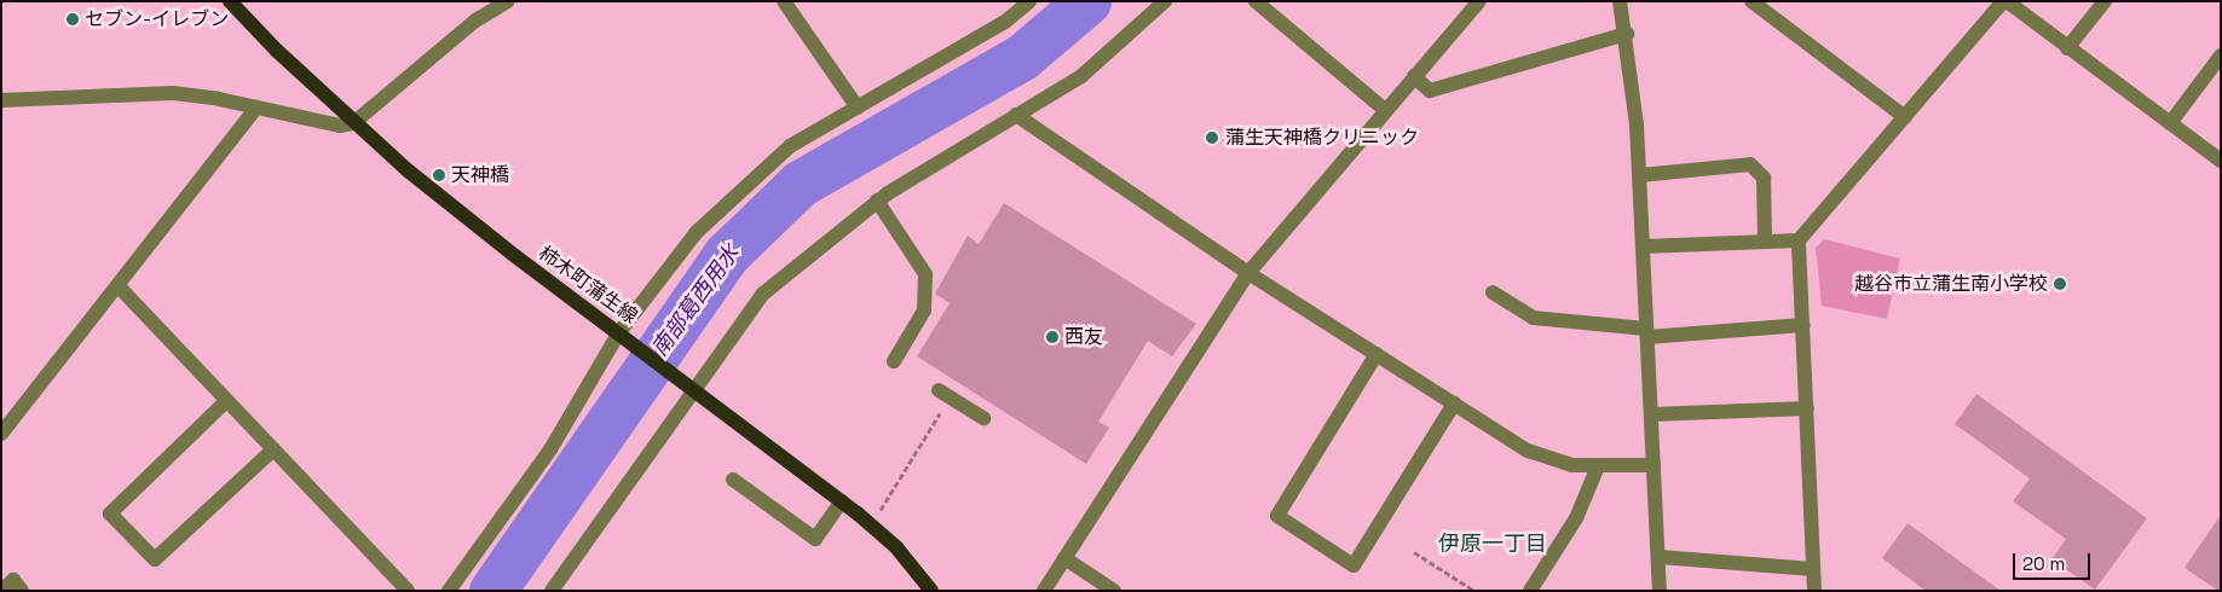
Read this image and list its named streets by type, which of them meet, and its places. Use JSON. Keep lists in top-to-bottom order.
{
  "streets": {
    "main road": ["柿木町蒲生線"]
  },
  "districts": ["伊原一丁目"],
  "water": ["南部葛西用水"],
  "places": [
    "セブン-イレブン",
    "蒲生天神橋クリニック",
    "天神橋",
    "越谷市立蒲生南小学校",
    "西友"
  ],
  "scale_bar": "20 m"
}
